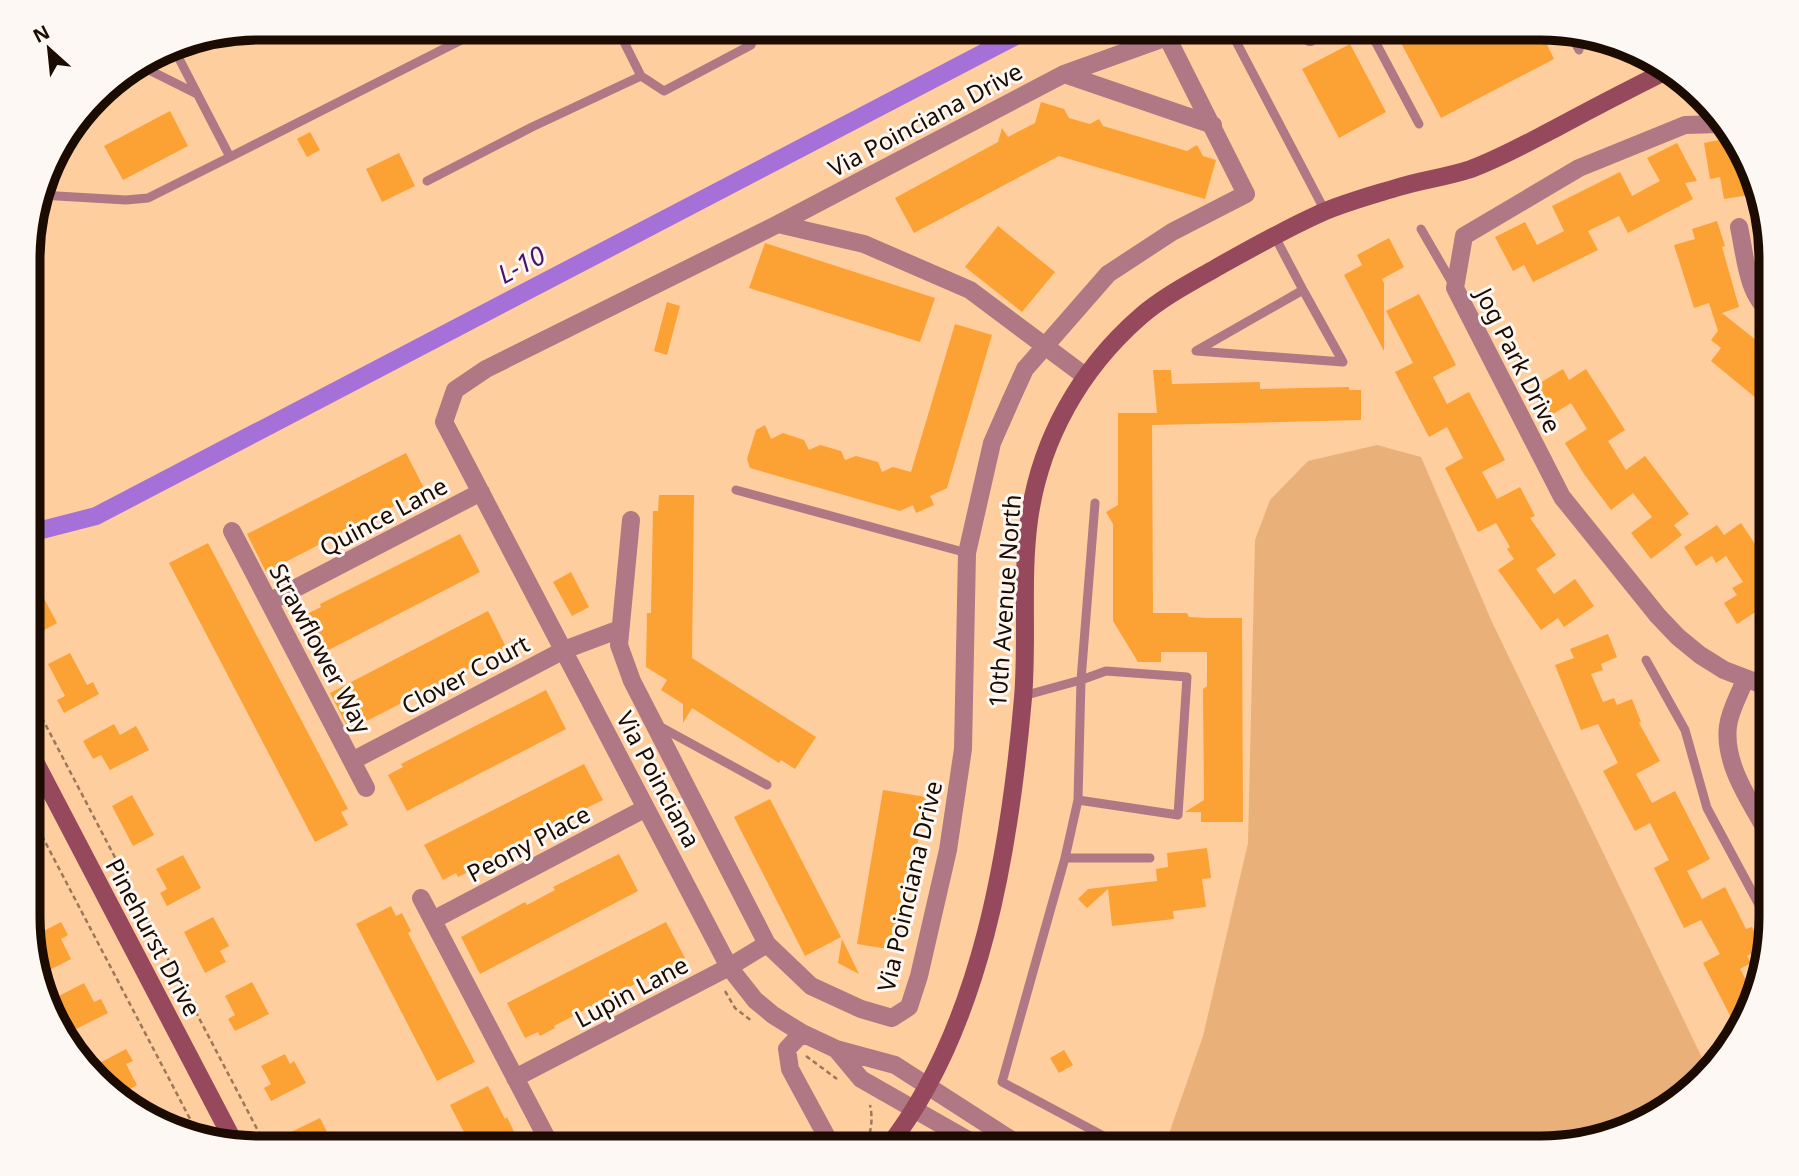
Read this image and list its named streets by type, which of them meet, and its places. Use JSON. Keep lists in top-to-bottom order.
{
  "streets": {
    "street": [
      "Via Poinciana Drive",
      "Jog Park Drive",
      "Quince Lane",
      "10th Avenue North",
      "Strawflower Way",
      "Clover Court",
      "Via Poinciana",
      "Peony Place",
      "Pinehurst Drive",
      "Lupin Lane"
    ]
  },
  "crossings": [
    ["Via Poinciana Drive", "Quince Lane"],
    ["Via Poinciana Drive", "Via Poinciana"],
    ["Via Poinciana Drive", "Lupin Lane"],
    ["Quince Lane", "Strawflower Way"],
    ["Quince Lane", "Via Poinciana"],
    ["10th Avenue North", "Via Poinciana"],
    ["Strawflower Way", "Clover Court"],
    ["Clover Court", "Via Poinciana"],
    ["Via Poinciana", "Peony Place"],
    ["Via Poinciana", "Lupin Lane"]
  ],
  "water": ["L-10"],
  "north": "top left"
}
